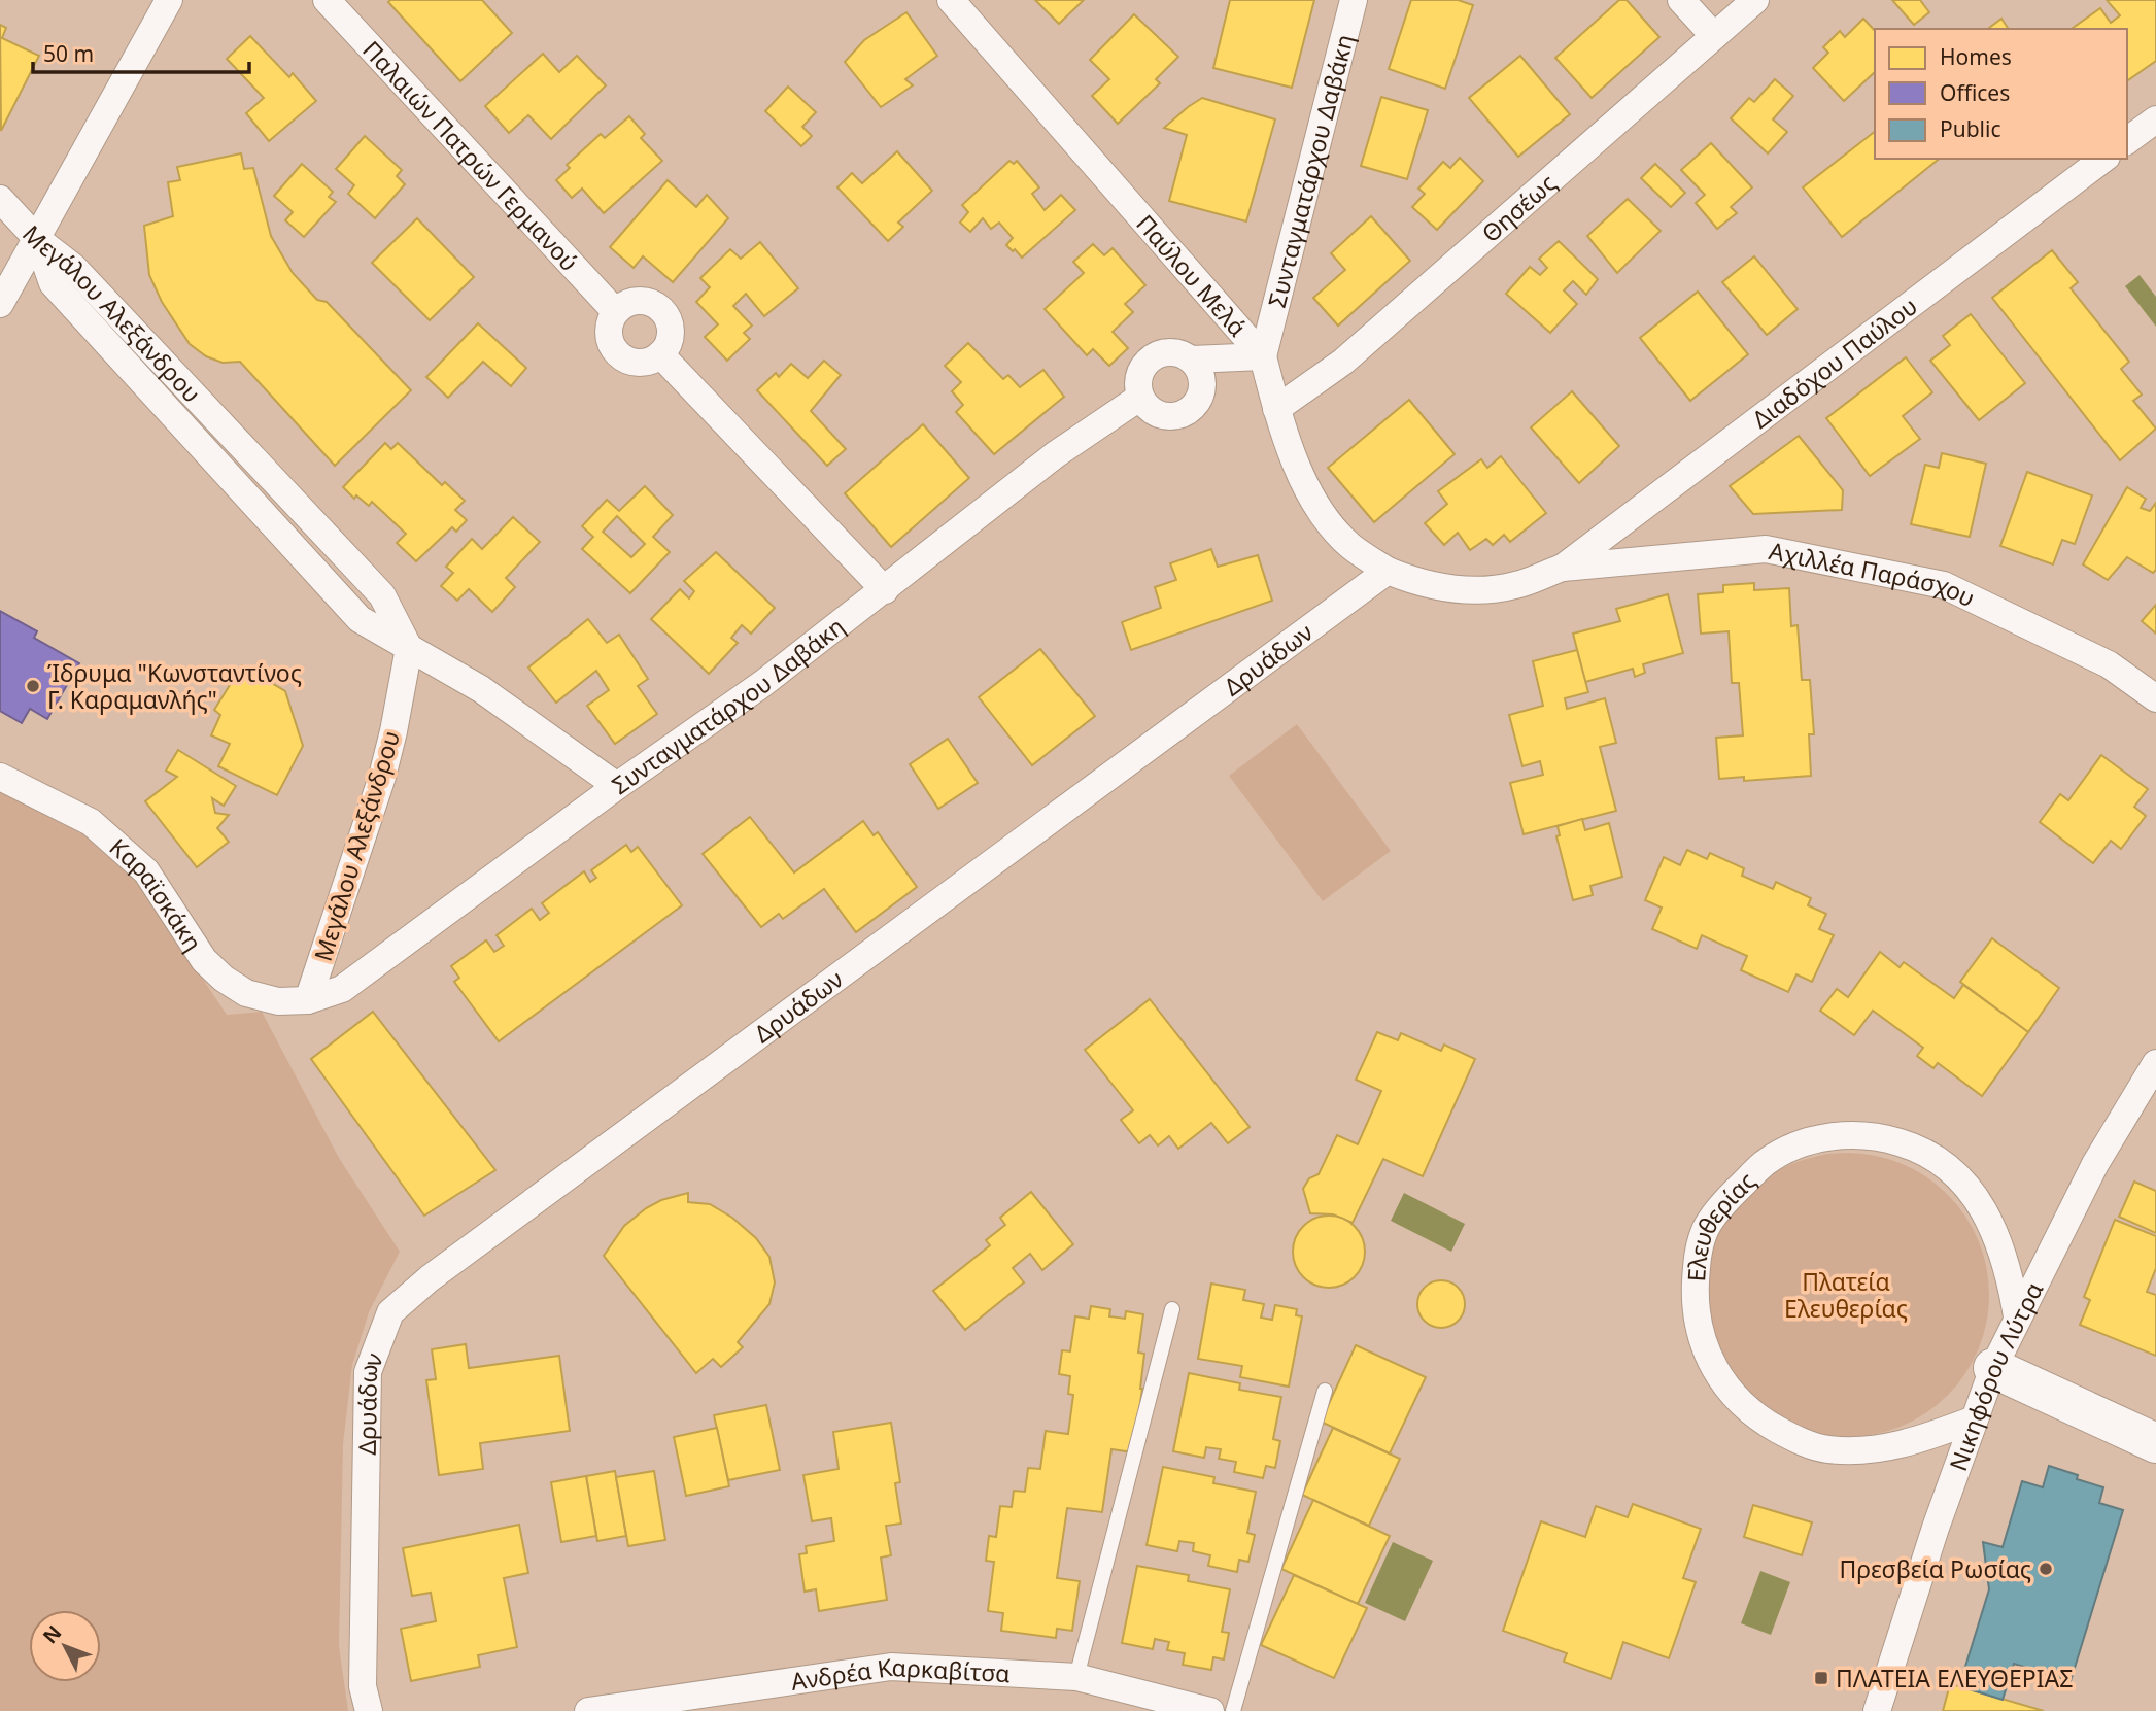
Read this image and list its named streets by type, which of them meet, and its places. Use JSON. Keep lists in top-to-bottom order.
{
  "streets": {
    "street": [
      "Παλαιών Πατρών Γερμανού",
      "Συνταγματάρχου Δαβάκη",
      "Θησέως",
      "Παύλου Μελά",
      "Μεγάλου Αλεξάνδρου",
      "Διαδόχου Παύλου",
      "Αχιλλέα Παράσχου",
      "Δρυάδων",
      "Καραϊσκάκη",
      "Ελευθερίας",
      "Νικηφόρου Λύτρα",
      "Ανδρέα Καρκαβίτσα"
    ]
  },
  "crossings": [
    ["Συνταγματάρχου Δαβάκη", "Παύλου Μελά"],
    ["Συνταγματάρχου Δαβάκη", "Μεγάλου Αλεξάνδρου"],
    ["Συνταγματάρχου Δαβάκη", "Καραϊσκάκη"],
    ["Θησέως", "Παύλου Μελά"],
    ["Παύλου Μελά", "Δρυάδων"],
    ["Μεγάλου Αλεξάνδρου", "Καραϊσκάκη"],
    ["Διαδόχου Παύλου", "Αχιλλέα Παράσχου"],
    ["Ελευθερίας", "Νικηφόρου Λύτρα"]
  ],
  "parks": ["Πλατεία Ελευθερίας"],
  "places": {
    "other": ["Ίδρυμα \"Κωνσταντίνος Γ. Καραμανλής\"", "Πρεσβεία Ρωσίας"],
    "transit": ["ΠΛΑΤΕΙΑ ΕΛΕΥΘΕΡΙΑΣ"]
  },
  "legend": ["Homes", "Offices", "Public"],
  "scale_bar": "50 m",
  "north": "top left"
}
